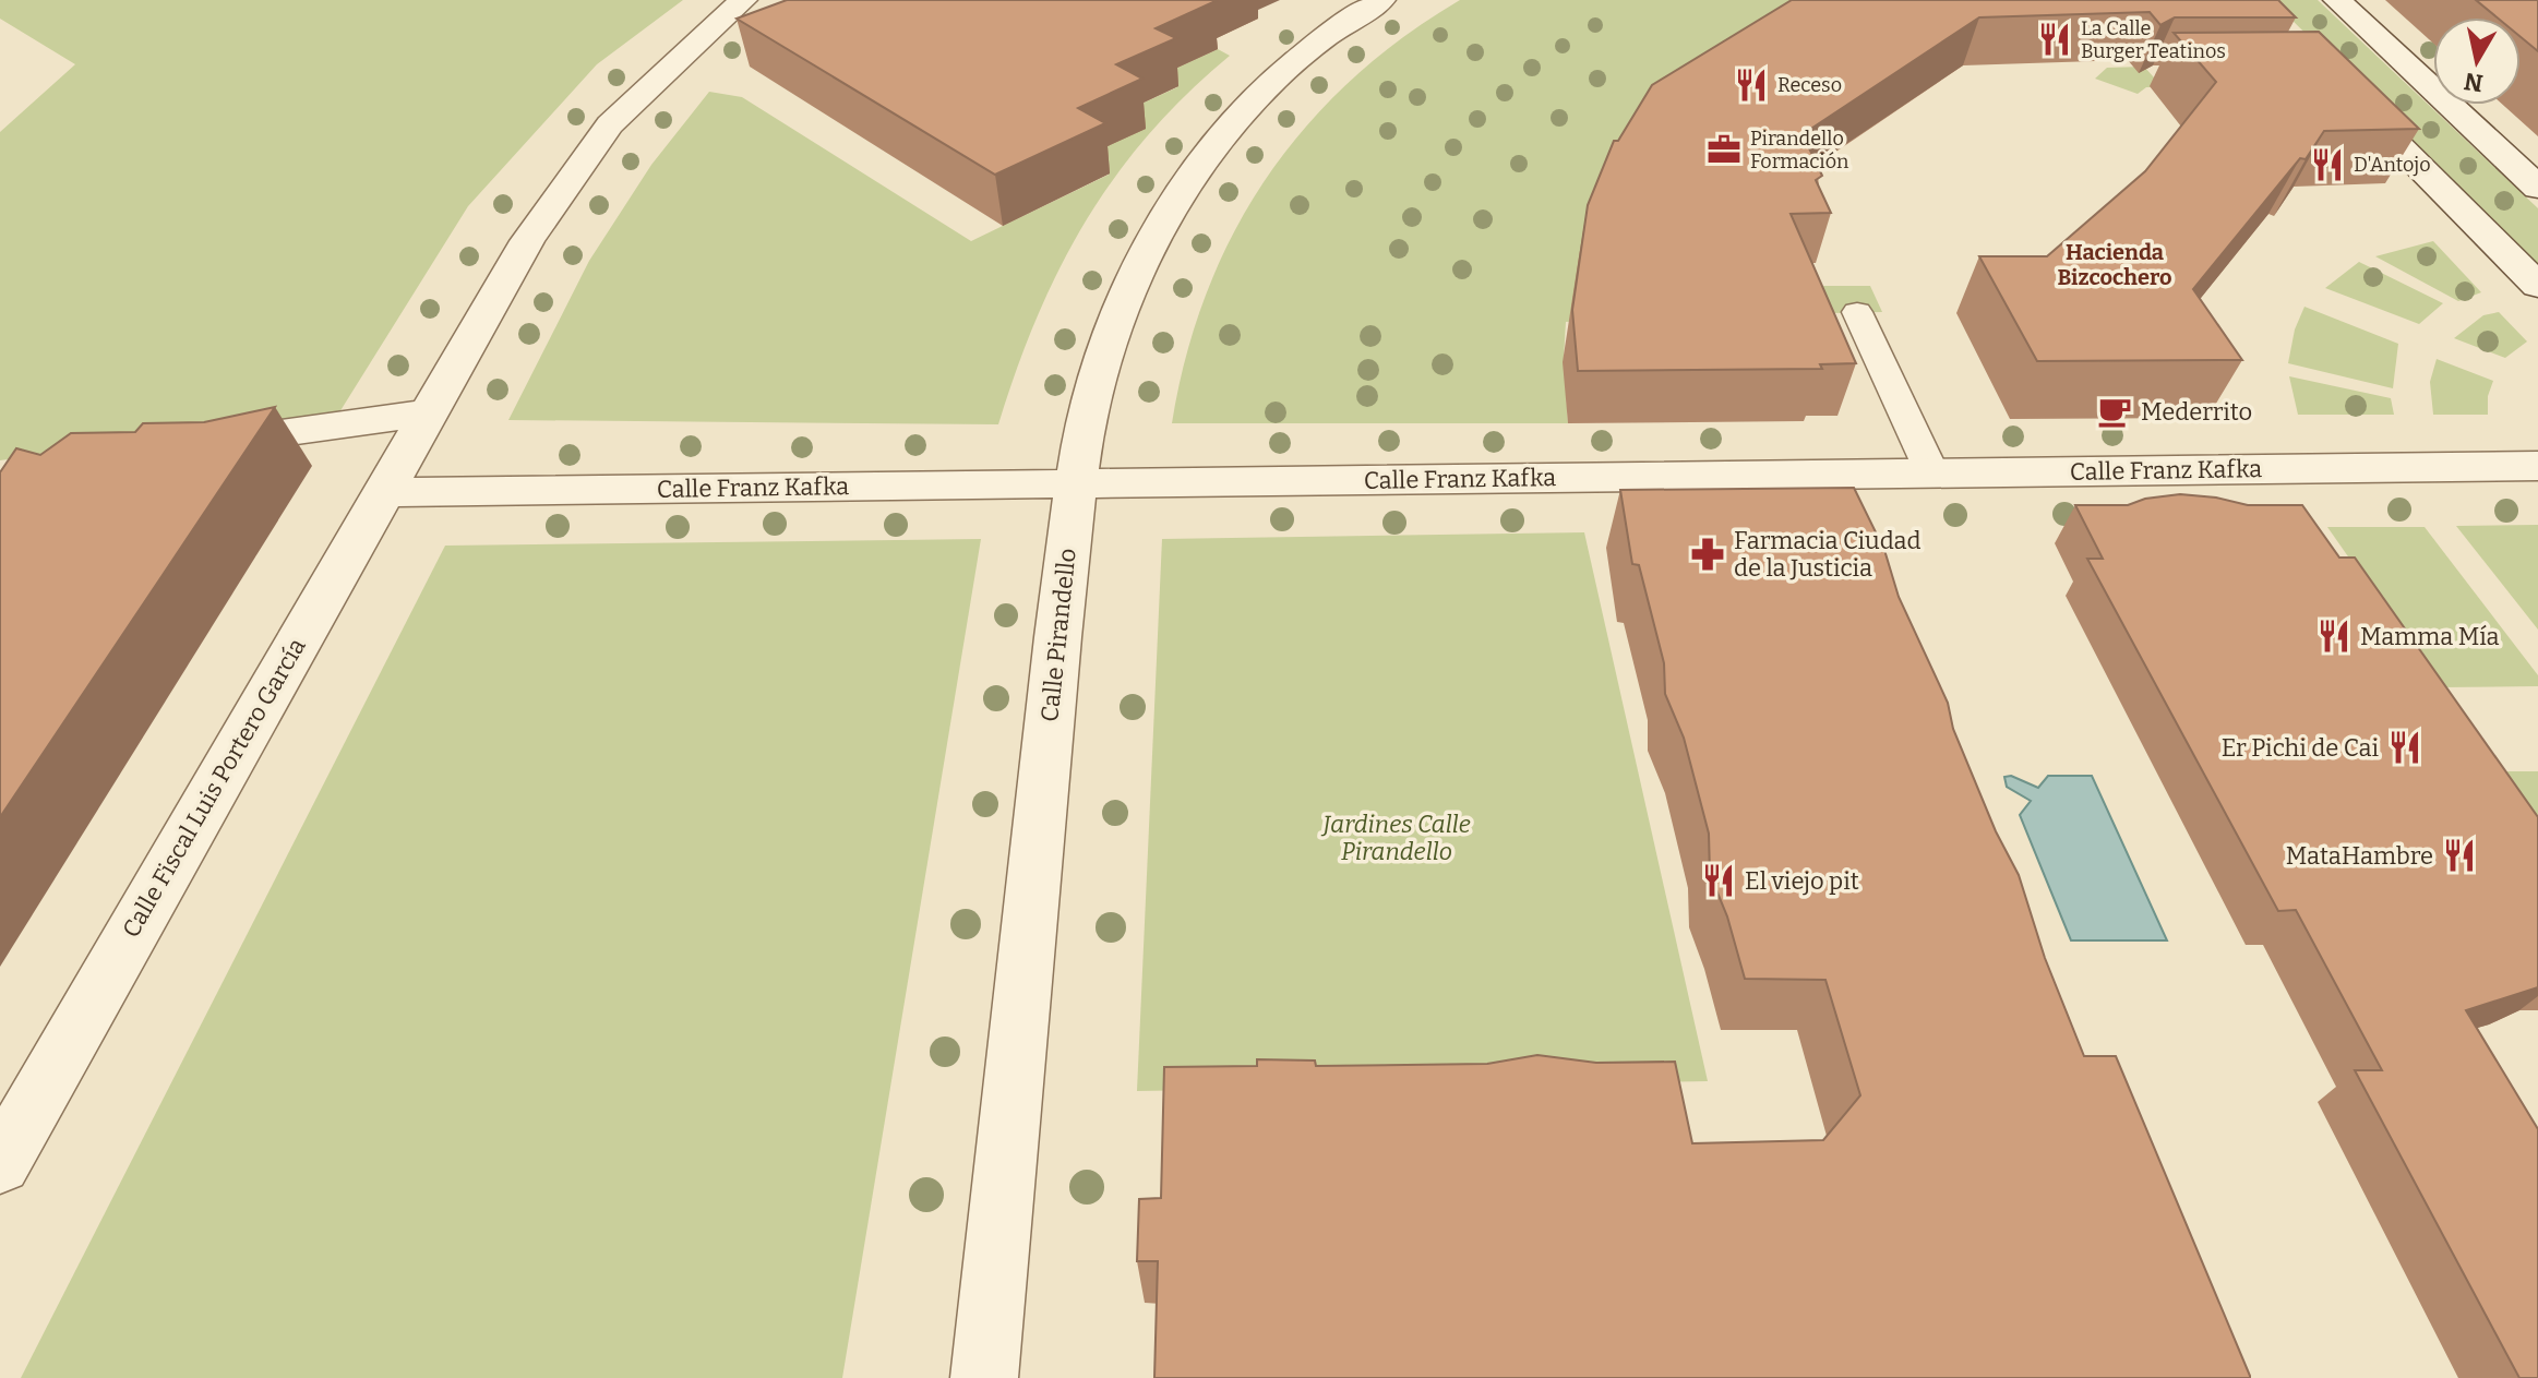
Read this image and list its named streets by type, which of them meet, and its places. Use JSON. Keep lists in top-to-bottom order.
{
  "streets": {
    "street": ["Calle Franz Kafka", "Calle Pirandello", "Calle Fiscal Luis Portero García"]
  },
  "crossings": [
    ["Calle Franz Kafka", "Calle Pirandello"],
    ["Calle Franz Kafka", "Calle Fiscal Luis Portero García"]
  ],
  "districts": ["Hacienda Bizcochero"],
  "parks": ["Jardines Calle Pirandello"],
  "places": {
    "restaurant": [
      "La Calle Burger Teatinos",
      "Receso",
      "D'Antojo",
      "Mamma Mía",
      "Er Pichi de Cai",
      "MataHambre",
      "El viejo pit"
    ],
    "office": ["Pirandello Formación"],
    "cafe": ["Mederrito"],
    "pharmacy": ["Farmacia Ciudad de la Justicia"]
  },
  "north": "bottom"
}
